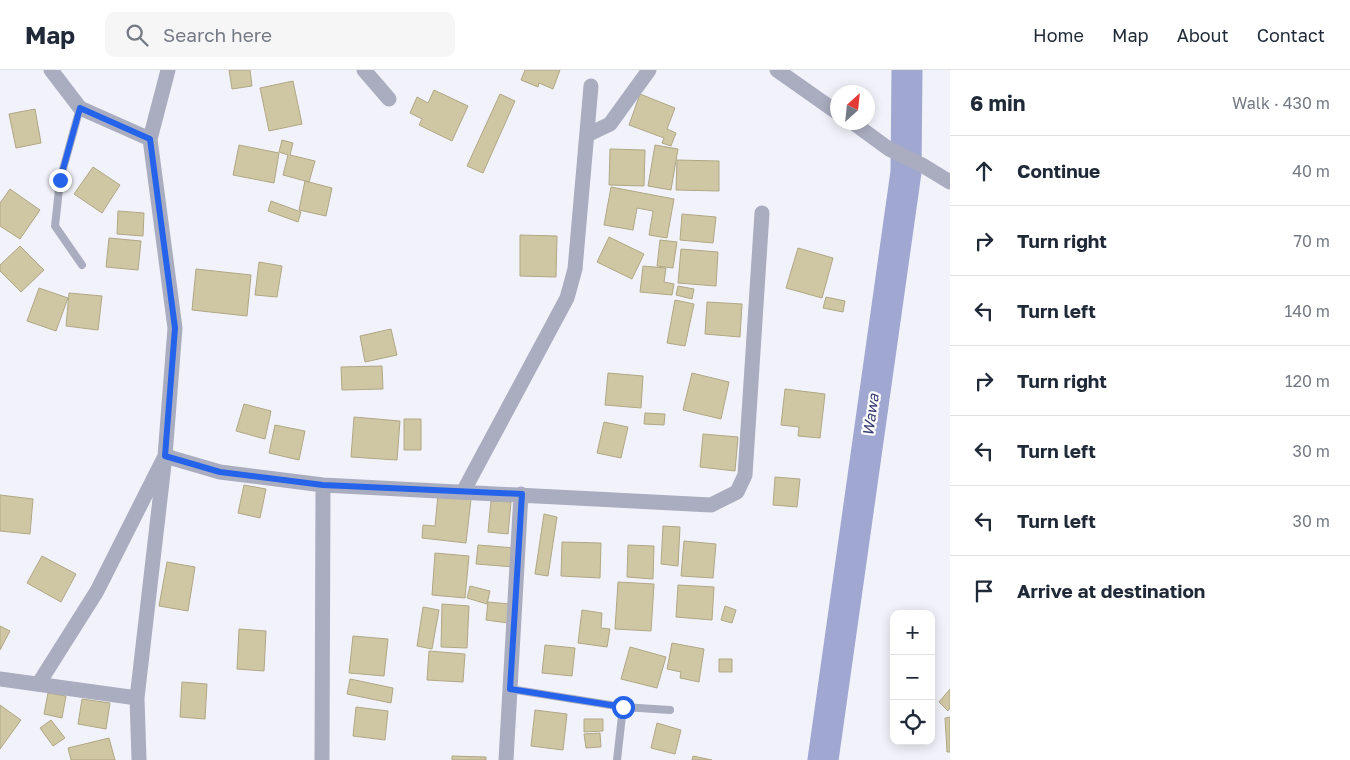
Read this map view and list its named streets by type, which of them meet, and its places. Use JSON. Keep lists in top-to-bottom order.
{
  "water": ["Wawa"],
  "north": "top right",
  "page": {
    "header": "Map",
    "search": "Search here",
    "nav": [
      "Home",
      "Map",
      "About",
      "Contact"
    ],
    "heading": ["6 min", "Walk · 430 m"],
    "list": [
      ["Continue", "40 m"],
      ["Turn right", "70 m"],
      ["Turn left", "140 m"],
      ["Turn right", "120 m"],
      ["Turn left", "30 m"],
      ["Turn left", "30 m"],
      "Arrive at destination"
    ],
    "map_buttons": ["+", "−"]
  }
}
